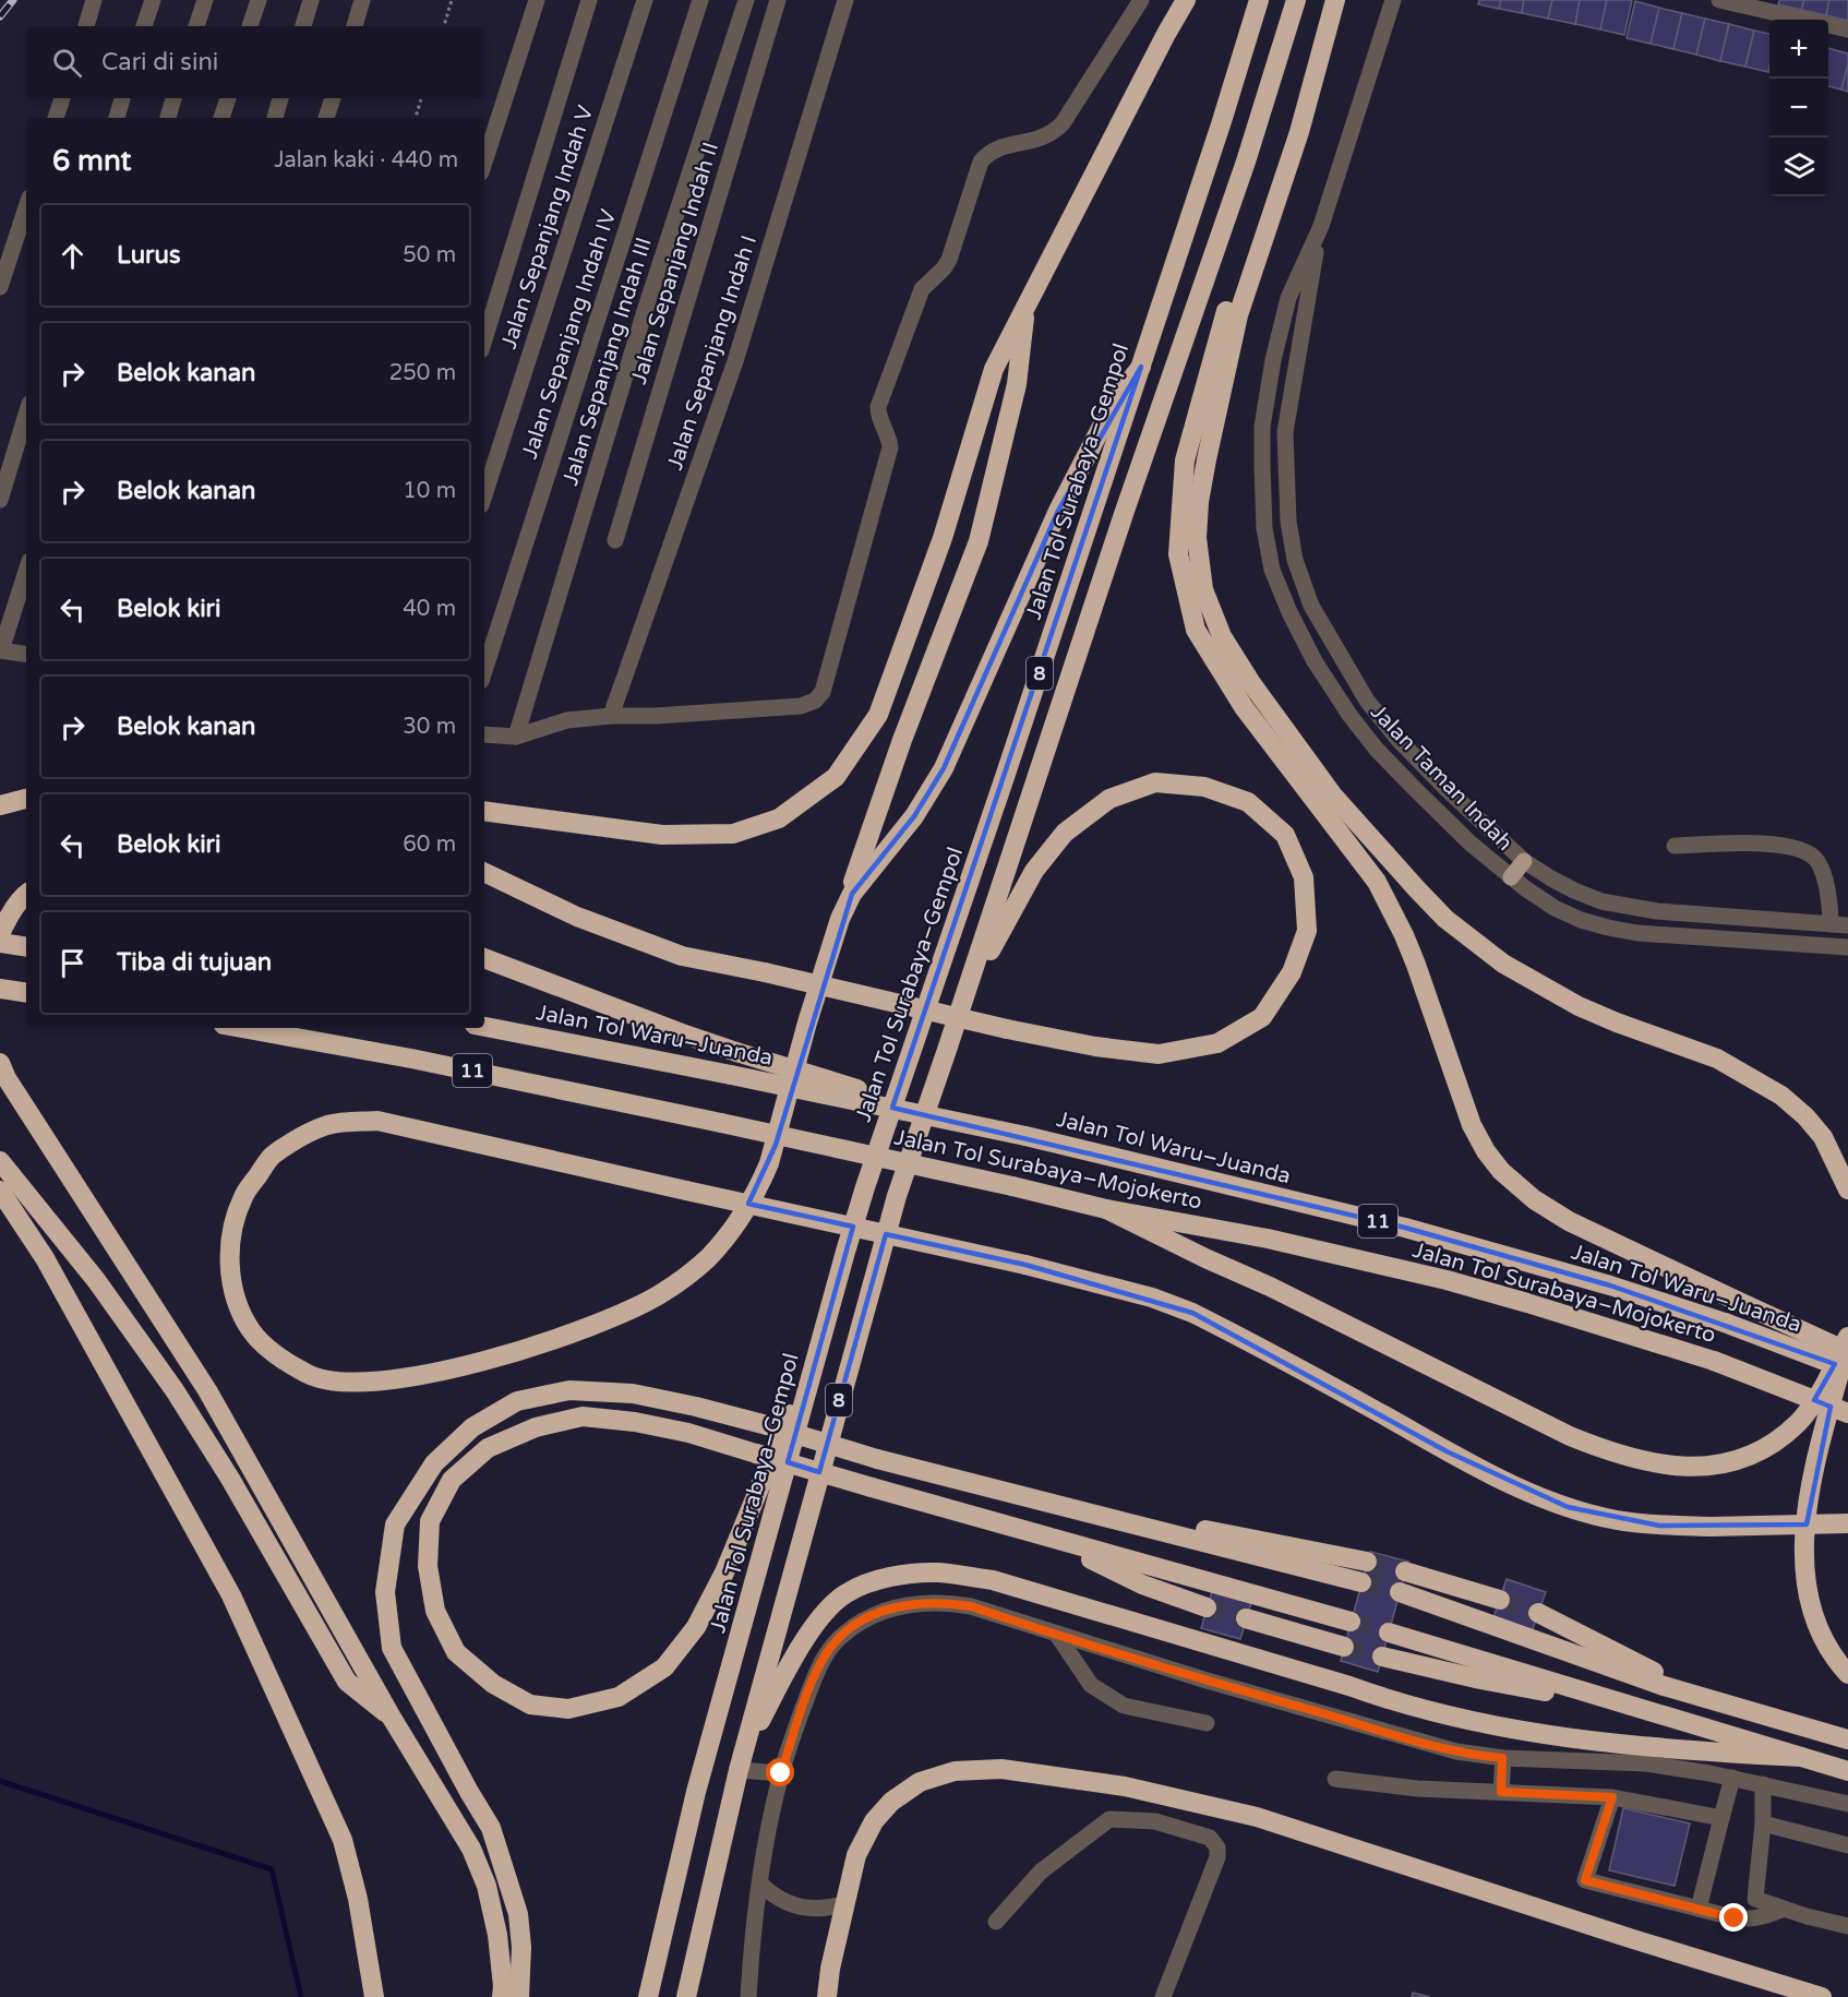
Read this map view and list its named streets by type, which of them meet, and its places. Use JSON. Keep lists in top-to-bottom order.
{
  "streets": {
    "highway": [
      "Jalan Tol Surabaya–Gempol",
      "8",
      "Jalan Tol Waru–Juanda",
      "11",
      "Jalan Tol Surabaya–Mojokerto"
    ],
    "street": [
      "Jalan Sepanjang Indah V",
      "Jalan Sepanjang Indah II",
      "Jalan Sepanjang Indah IV",
      "Jalan Sepanjang Indah I",
      "Jalan Sepanjang Indah III",
      "Jalan Taman Indah"
    ]
  },
  "page": {
    "map_buttons": ["+", "−"],
    "search": "Cari di sini",
    "heading": ["6 mnt", "Jalan kaki · 440 m"],
    "list": [
      ["Lurus", "50 m"],
      ["Belok kanan", "250 m"],
      ["Belok kanan", "10 m"],
      ["Belok kiri", "40 m"],
      ["Belok kanan", "30 m"],
      ["Belok kiri", "60 m"],
      "Tiba di tujuan"
    ]
  }
}
